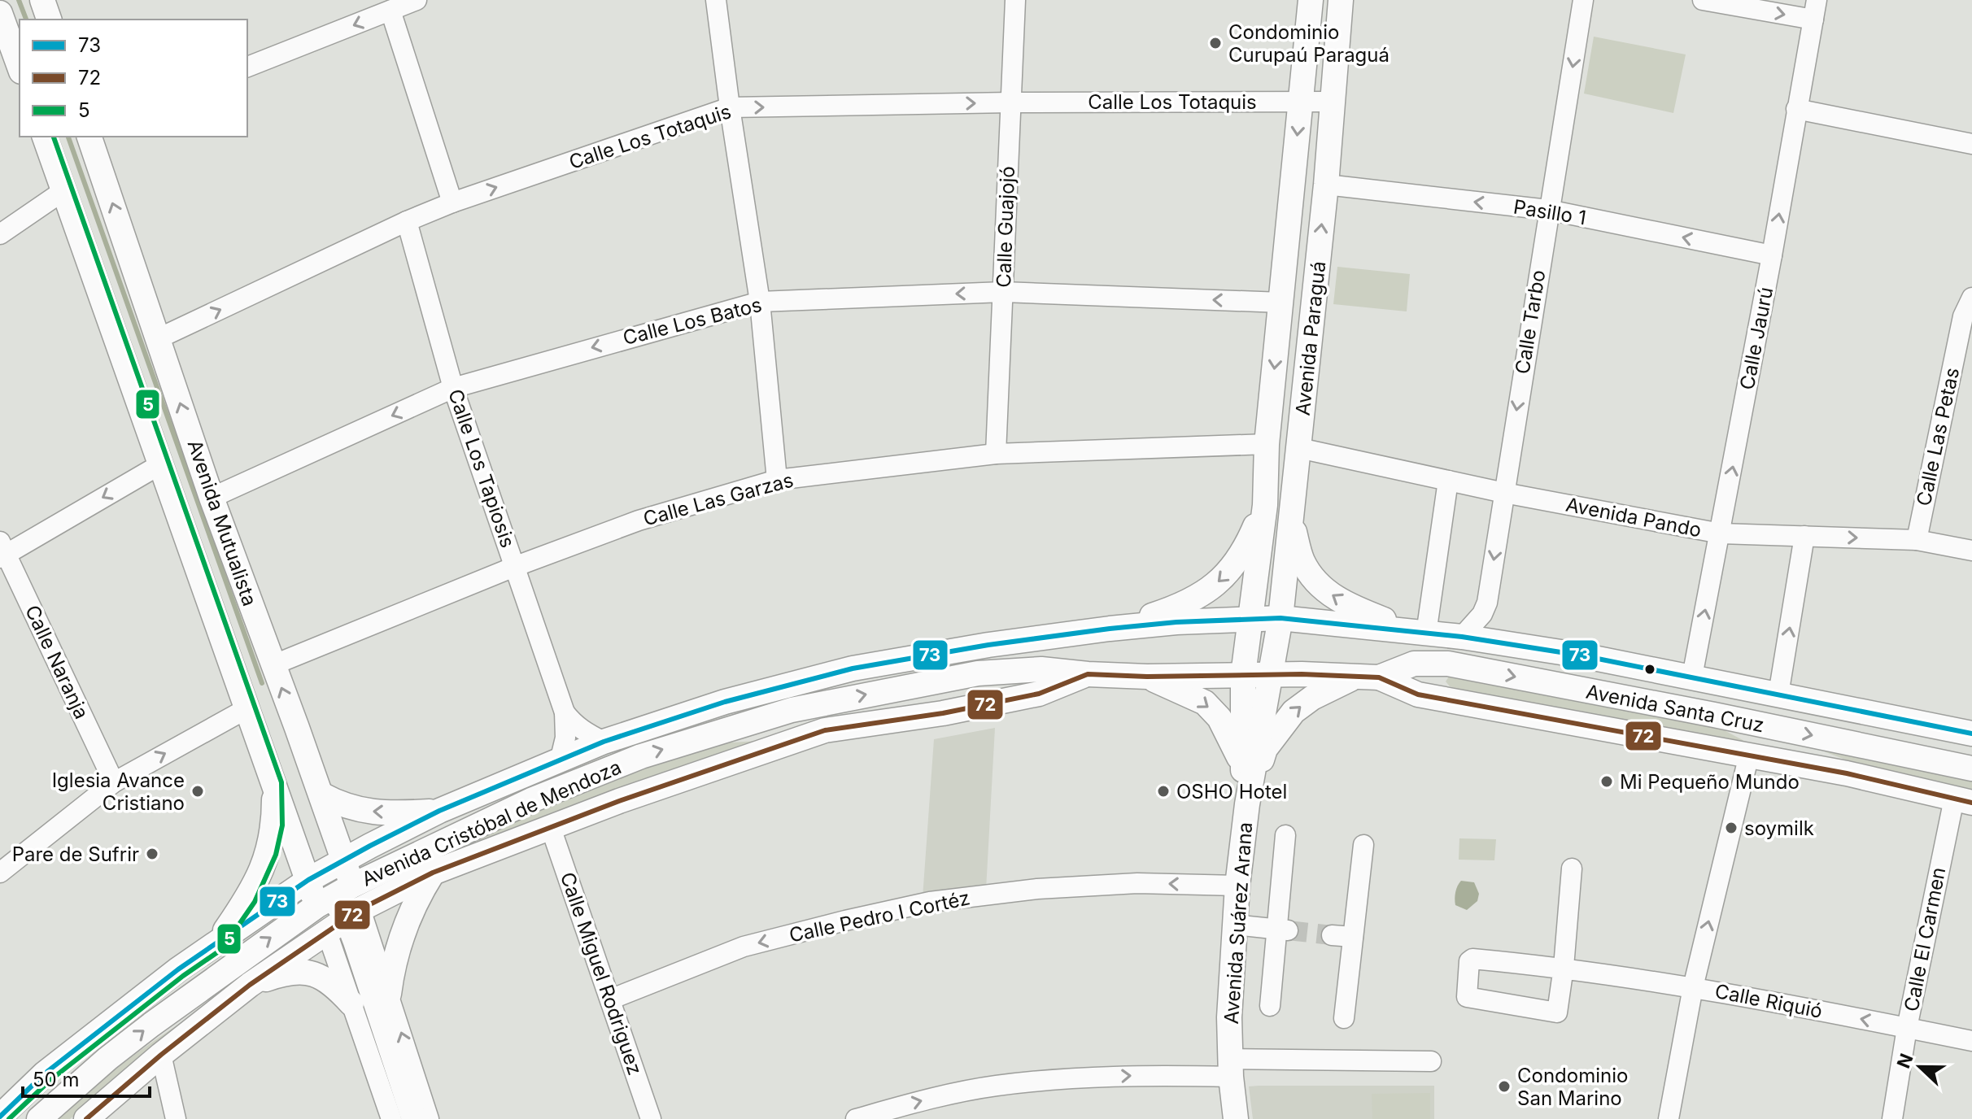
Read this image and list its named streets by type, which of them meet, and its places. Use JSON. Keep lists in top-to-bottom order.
{
  "streets": {
    "main road": [
      "Avenida Paraguá",
      "Avenida Mutualista",
      "Avenida Santa Cruz",
      "Avenida Cristóbal de Mendoza",
      "Avenida Suárez Arana"
    ],
    "street": [
      "Calle Los Totaquis",
      "Pasillo 1",
      "Calle Guajojó",
      "Calle Los Batos",
      "Calle Tarbo",
      "Calle Jaurú",
      "Calle Las Petas",
      "Calle Los Tapiosis",
      "Calle Las Garzas",
      "Avenida Pando",
      "Calle Naranja",
      "Calle Pedro I Cortéz",
      "Calle El Carmen",
      "Calle Miguel Rodriguez",
      "Calle Riquió"
    ]
  },
  "crossings": [
    ["Calle Los Totaquis", "Calle Guajojó"],
    ["Calle Los Totaquis", "Avenida Paraguá"],
    ["Calle Los Totaquis", "Calle Los Tapiosis"],
    ["Calle Los Totaquis", "Avenida Mutualista"],
    ["Pasillo 1", "Calle Tarbo"],
    ["Pasillo 1", "Avenida Paraguá"],
    ["Pasillo 1", "Calle Jaurú"],
    ["Calle Guajojó", "Calle Los Batos"],
    ["Calle Guajojó", "Calle Las Garzas"],
    ["Calle Los Batos", "Avenida Paraguá"],
    ["Calle Los Batos", "Calle Los Tapiosis"],
    ["Calle Los Batos", "Avenida Mutualista"],
    ["Calle Tarbo", "Avenida Pando"],
    ["Calle Tarbo", "Avenida Santa Cruz"],
    ["Avenida Paraguá", "Calle Las Garzas"],
    ["Avenida Paraguá", "Avenida Pando"],
    ["Avenida Paraguá", "Avenida Santa Cruz"],
    ["Avenida Paraguá", "Avenida Cristóbal de Mendoza"],
    ["Avenida Paraguá", "Avenida Suárez Arana"],
    ["Calle Jaurú", "Avenida Pando"],
    ["Calle Jaurú", "Avenida Santa Cruz"],
    ["Calle Las Petas", "Avenida Pando"],
    ["Calle Los Tapiosis", "Calle Las Garzas"],
    ["Calle Los Tapiosis", "Avenida Cristóbal de Mendoza"],
    ["Calle Las Garzas", "Avenida Mutualista"],
    ["Avenida Mutualista", "Avenida Cristóbal de Mendoza"],
    ["Avenida Santa Cruz", "Avenida Cristóbal de Mendoza"],
    ["Avenida Santa Cruz", "Avenida Suárez Arana"],
    ["Avenida Santa Cruz", "Calle El Carmen"],
    ["Avenida Cristóbal de Mendoza", "Avenida Suárez Arana"],
    ["Avenida Cristóbal de Mendoza", "Calle Miguel Rodriguez"],
    ["Calle Pedro I Cortéz", "Avenida Suárez Arana"],
    ["Calle Pedro I Cortéz", "Calle Miguel Rodriguez"],
    ["Calle El Carmen", "Calle Riquió"]
  ],
  "one_way": [
    "Calle Los Totaquis",
    "Pasillo 1",
    "Calle Los Batos",
    "Calle Tarbo",
    "Calle Jaurú",
    "Calle Pedro I Cortéz"
  ],
  "places": [
    "Condominio Curupaú Paraguá",
    "Mi Pequeño Mundo",
    "Iglesia Avance Cristiano",
    "OSHO Hotel",
    "soymilk",
    "Pare de Sufrir",
    "Condominio San Marino"
  ],
  "lines": ["transit line 5", "transit line 73", "transit line 72"],
  "legend": ["73", "72", "5"],
  "scale_bar": "50 m",
  "north": "left"
}
